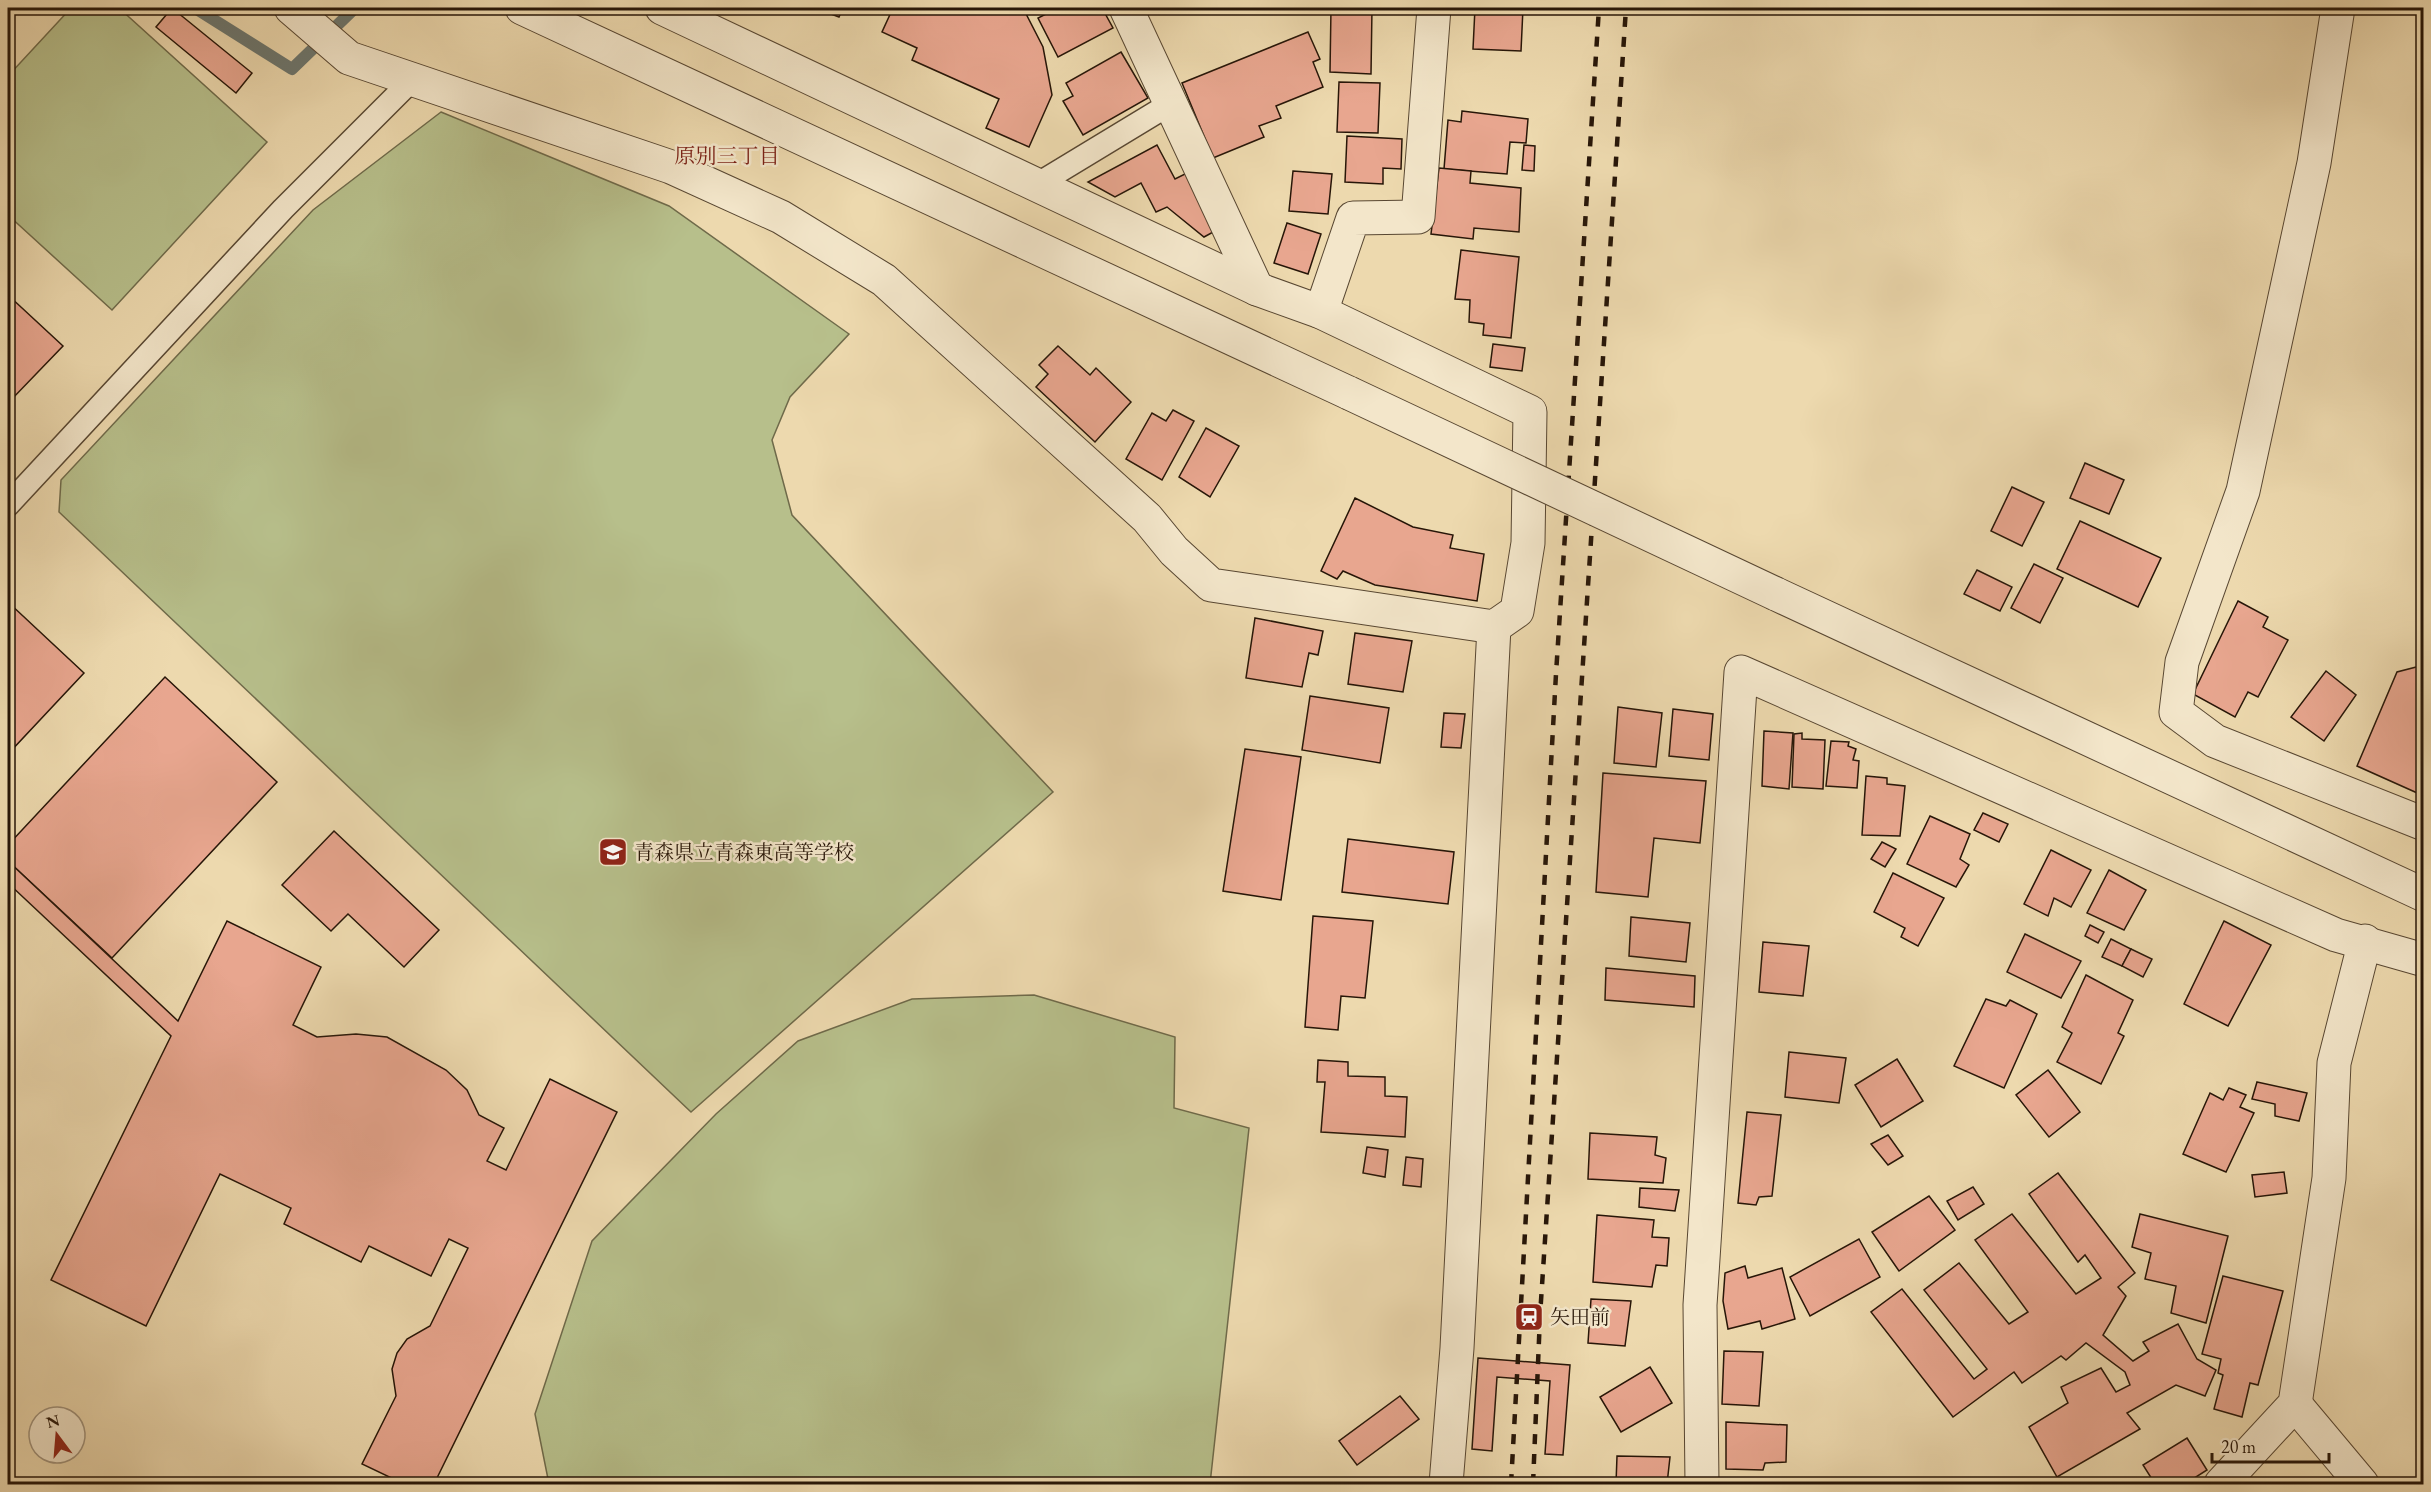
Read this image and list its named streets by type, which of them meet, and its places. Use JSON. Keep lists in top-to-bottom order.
{
  "districts": ["原別三丁目"],
  "places": {
    "school or university": ["青森県立青森東高等学校"],
    "station": ["矢田前"]
  },
  "scale_bar": "20 m",
  "north": "top"
}
